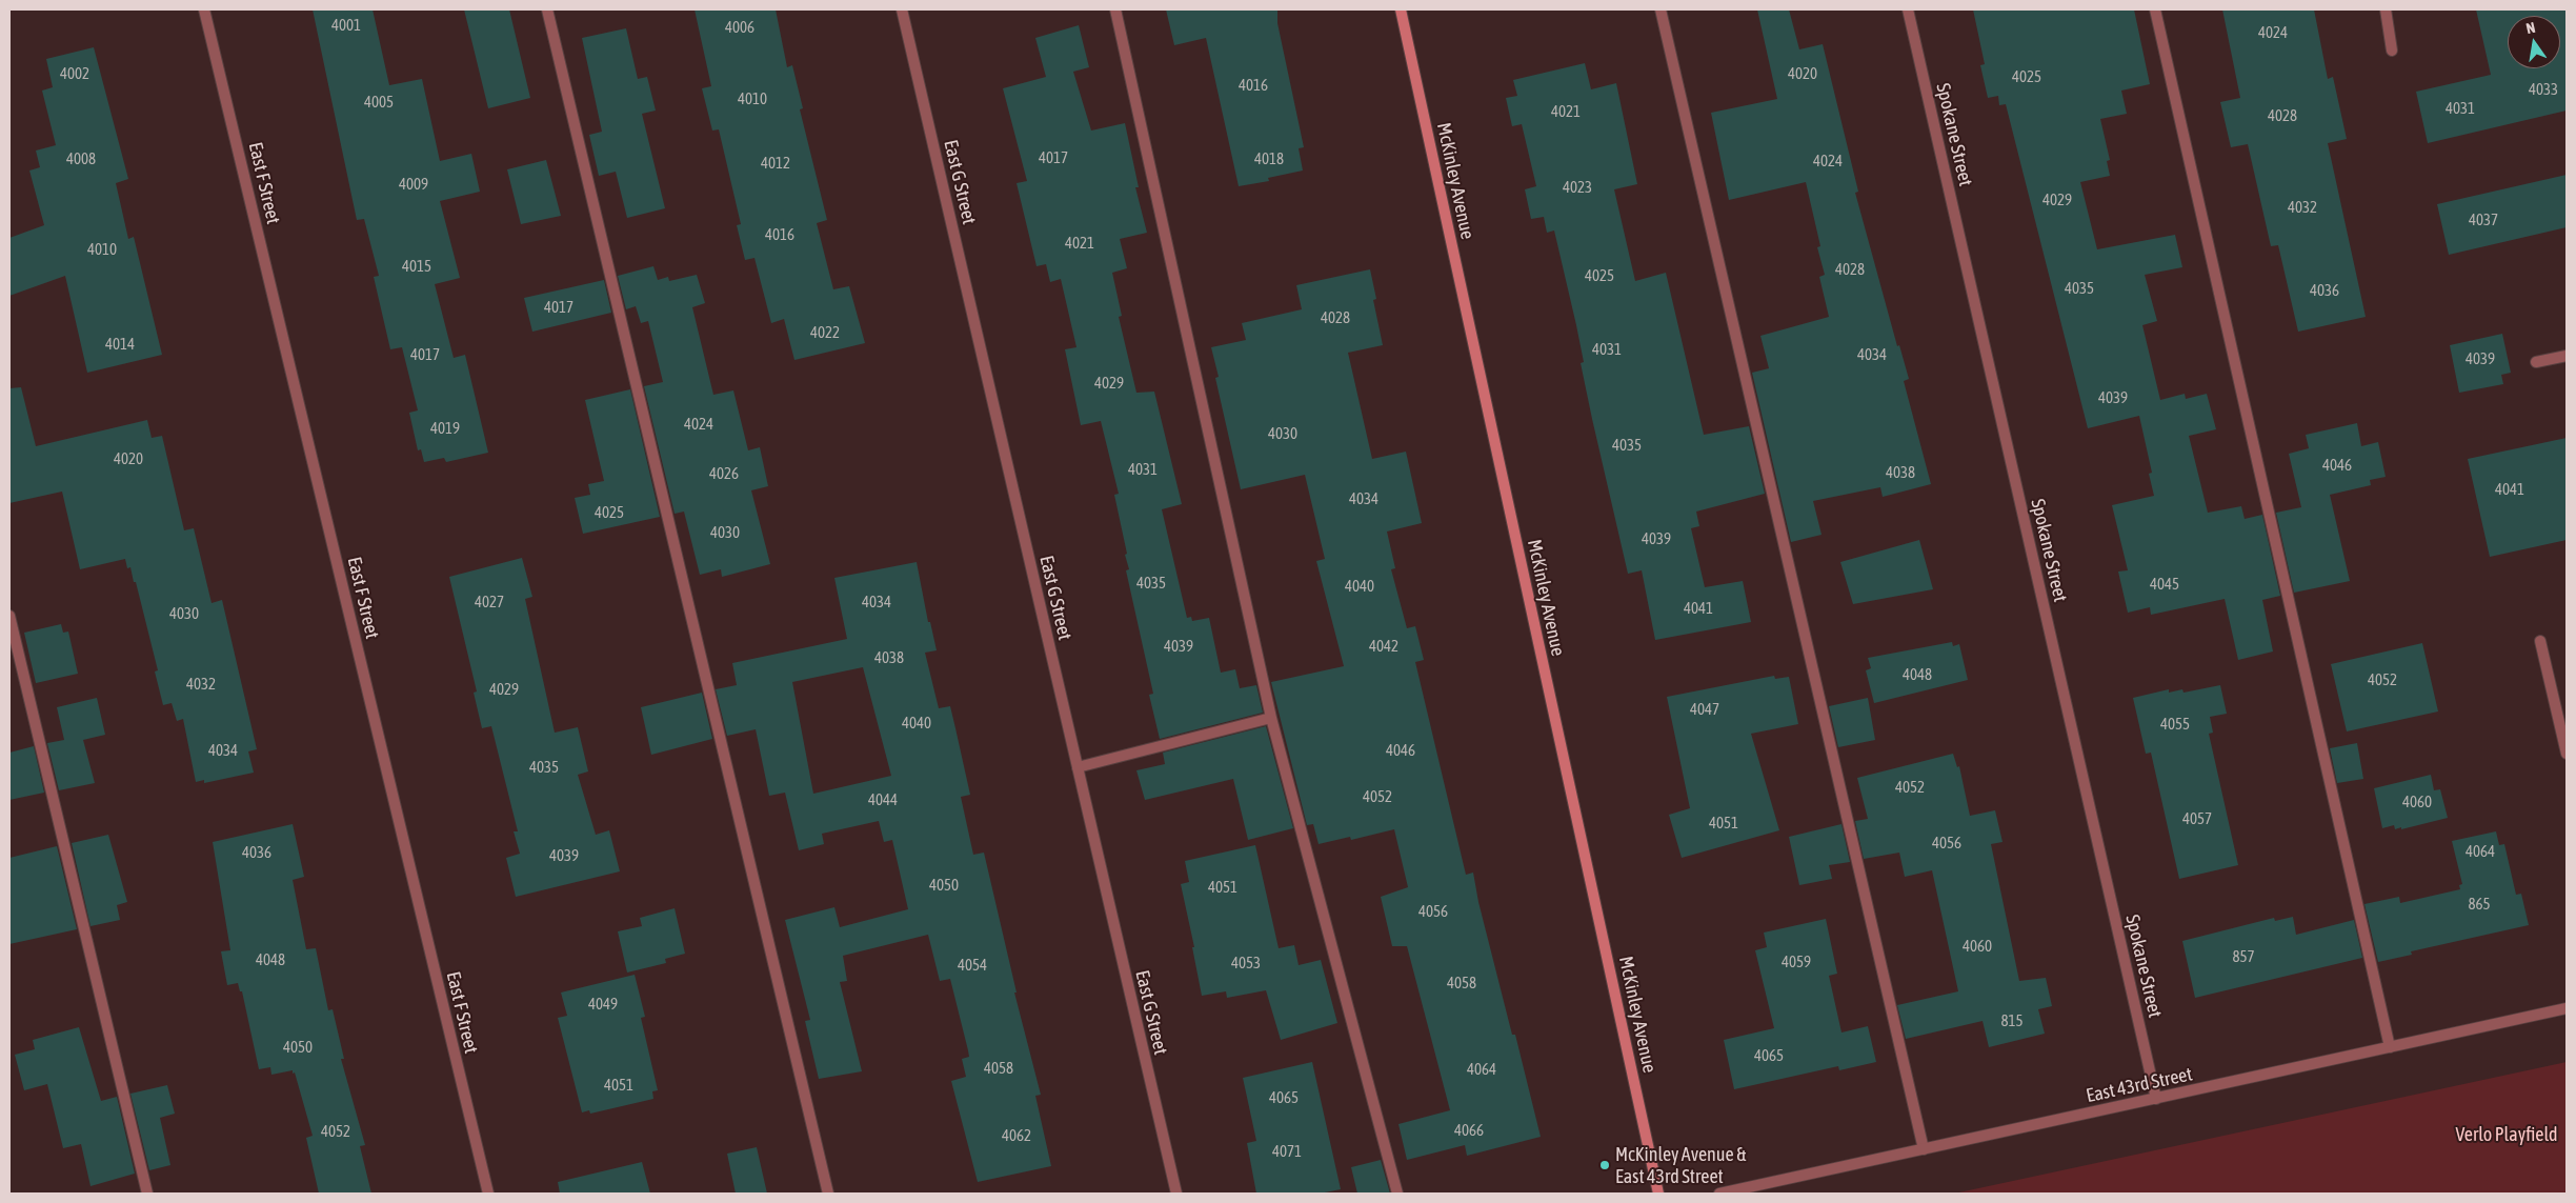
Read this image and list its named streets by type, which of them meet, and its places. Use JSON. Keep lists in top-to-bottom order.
{
  "streets": {
    "main road": ["McKinley Avenue"],
    "street": [
      "Spokane Street",
      "East G Street",
      "East F Street",
      "East 43rd Street"
    ]
  },
  "crossings": [
    ["Spokane Street", "East 43rd Street"]
  ],
  "parks": ["Verlo Playfield"],
  "places": ["McKinley Avenue & East 43rd Street"],
  "house_numbers": [
    "4001",
    "4006",
    "4024",
    "4002",
    "4020",
    "4025",
    "4016",
    "4033",
    "4010",
    "4005",
    "4031",
    "4021",
    "4028",
    "4017",
    "4008",
    "4018",
    "4024",
    "4012",
    "4009",
    "4023",
    "4029",
    "4032",
    "4037",
    "4016",
    "4021",
    "4010",
    "4015",
    "4028",
    "4025",
    "4035",
    "4036",
    "4017",
    "4028",
    "4022",
    "4014",
    "4031",
    "4017",
    "4034",
    "4039",
    "4029",
    "4039",
    "4024",
    "4019",
    "4030",
    "4035",
    "4020",
    "4046",
    "4031",
    "4038",
    "4026",
    "4041",
    "4034",
    "4025",
    "4030",
    "4039",
    "4035",
    "4045",
    "4040",
    "4027",
    "4034",
    "4041",
    "4030",
    "4039",
    "4042",
    "4038",
    "4048",
    "4052",
    "4032",
    "4029",
    "4047",
    "4040",
    "4055",
    "4034",
    "4046",
    "4035",
    "4052",
    "4052",
    "4044",
    "4060",
    "4057",
    "4051",
    "4056",
    "4064",
    "4036",
    "4039",
    "4050",
    "4051",
    "865",
    "4056",
    "4060",
    "857",
    "4048",
    "4059",
    "4053",
    "4054",
    "4058",
    "4049",
    "815",
    "4050",
    "4065",
    "4058",
    "4064",
    "4051",
    "4065",
    "4066",
    "4052",
    "4062",
    "4071"
  ],
  "north": "top"
}
